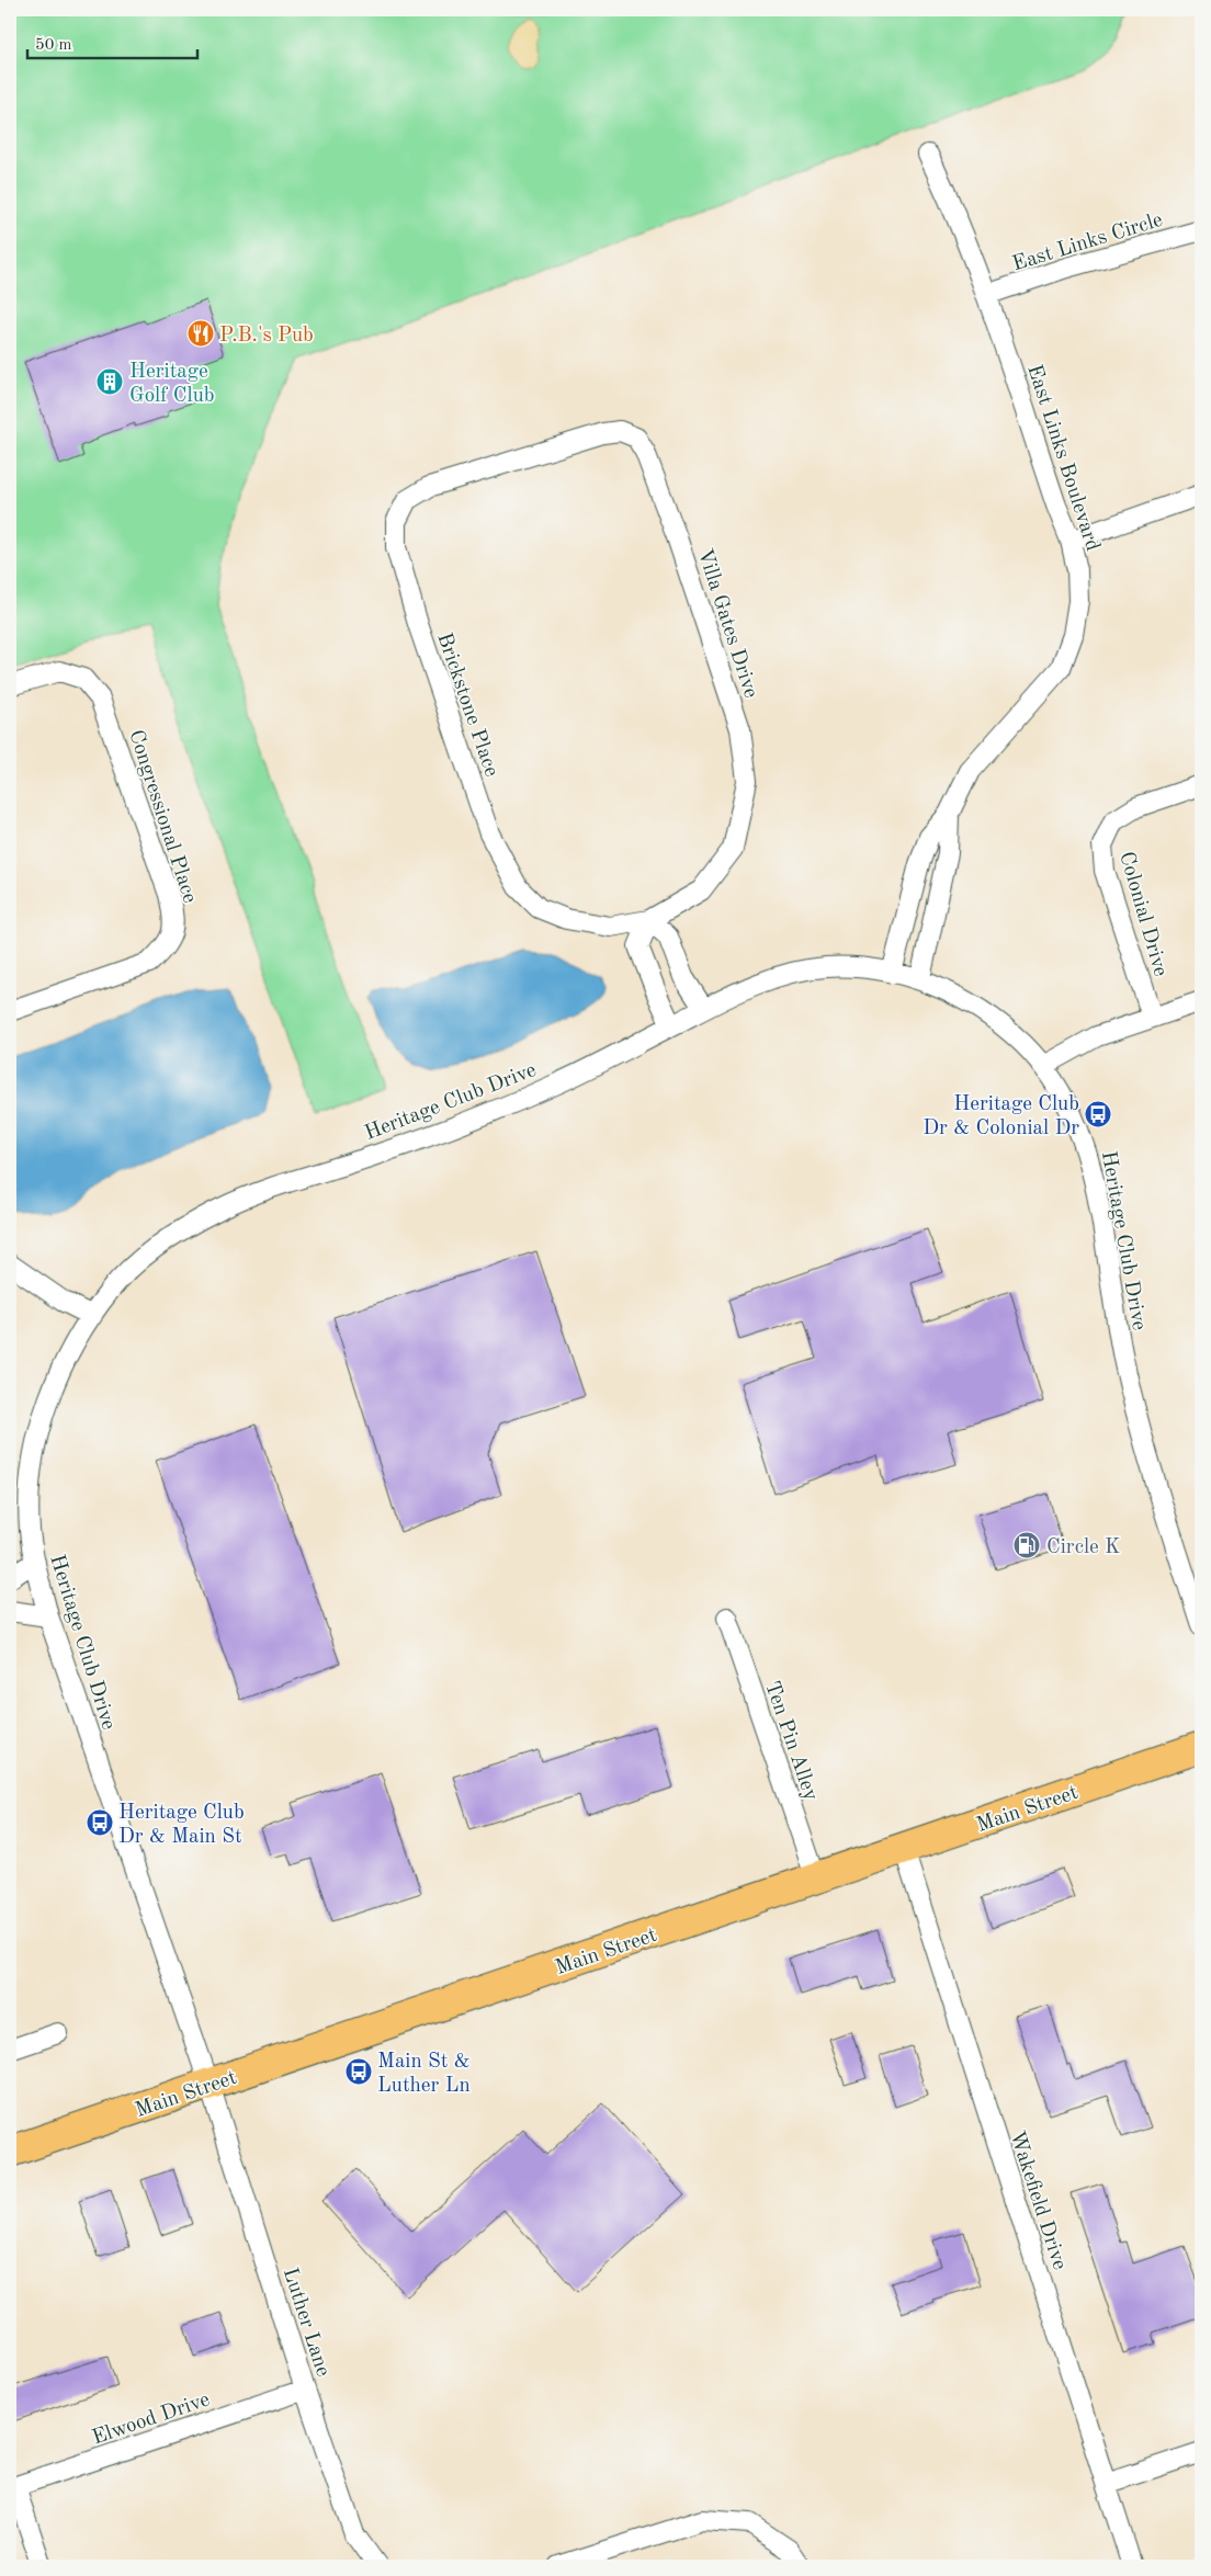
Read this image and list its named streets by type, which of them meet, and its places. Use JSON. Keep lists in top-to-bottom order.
{
  "streets": {
    "main road": ["Main Street"],
    "street": [
      "East Links Circle",
      "East Links Boulevard",
      "Villa Gates Drive",
      "Brickstone Place",
      "Congressional Place",
      "Colonial Drive",
      "Heritage Club Drive",
      "Ten Pin Alley",
      "Wakefield Drive",
      "Luther Lane",
      "Elwood Drive"
    ]
  },
  "crossings": [
    ["East Links Circle", "East Links Boulevard"],
    ["East Links Boulevard", "Heritage Club Drive"],
    ["Villa Gates Drive", "Brickstone Place"],
    ["Heritage Club Drive", "Main Street"],
    ["Heritage Club Drive", "Luther Lane"],
    ["Ten Pin Alley", "Main Street"],
    ["Main Street", "Wakefield Drive"],
    ["Main Street", "Luther Lane"],
    ["Luther Lane", "Elwood Drive"]
  ],
  "places": {
    "restaurant": ["P.B.'s Pub"],
    "building": ["Heritage Golf Club"],
    "bus stop": ["Heritage Club Dr & Colonial Dr", "Heritage Club Dr & Main St", "Main St & Luther Ln"],
    "fuel station": ["Circle K"]
  },
  "scale_bar": "50 m"
}
